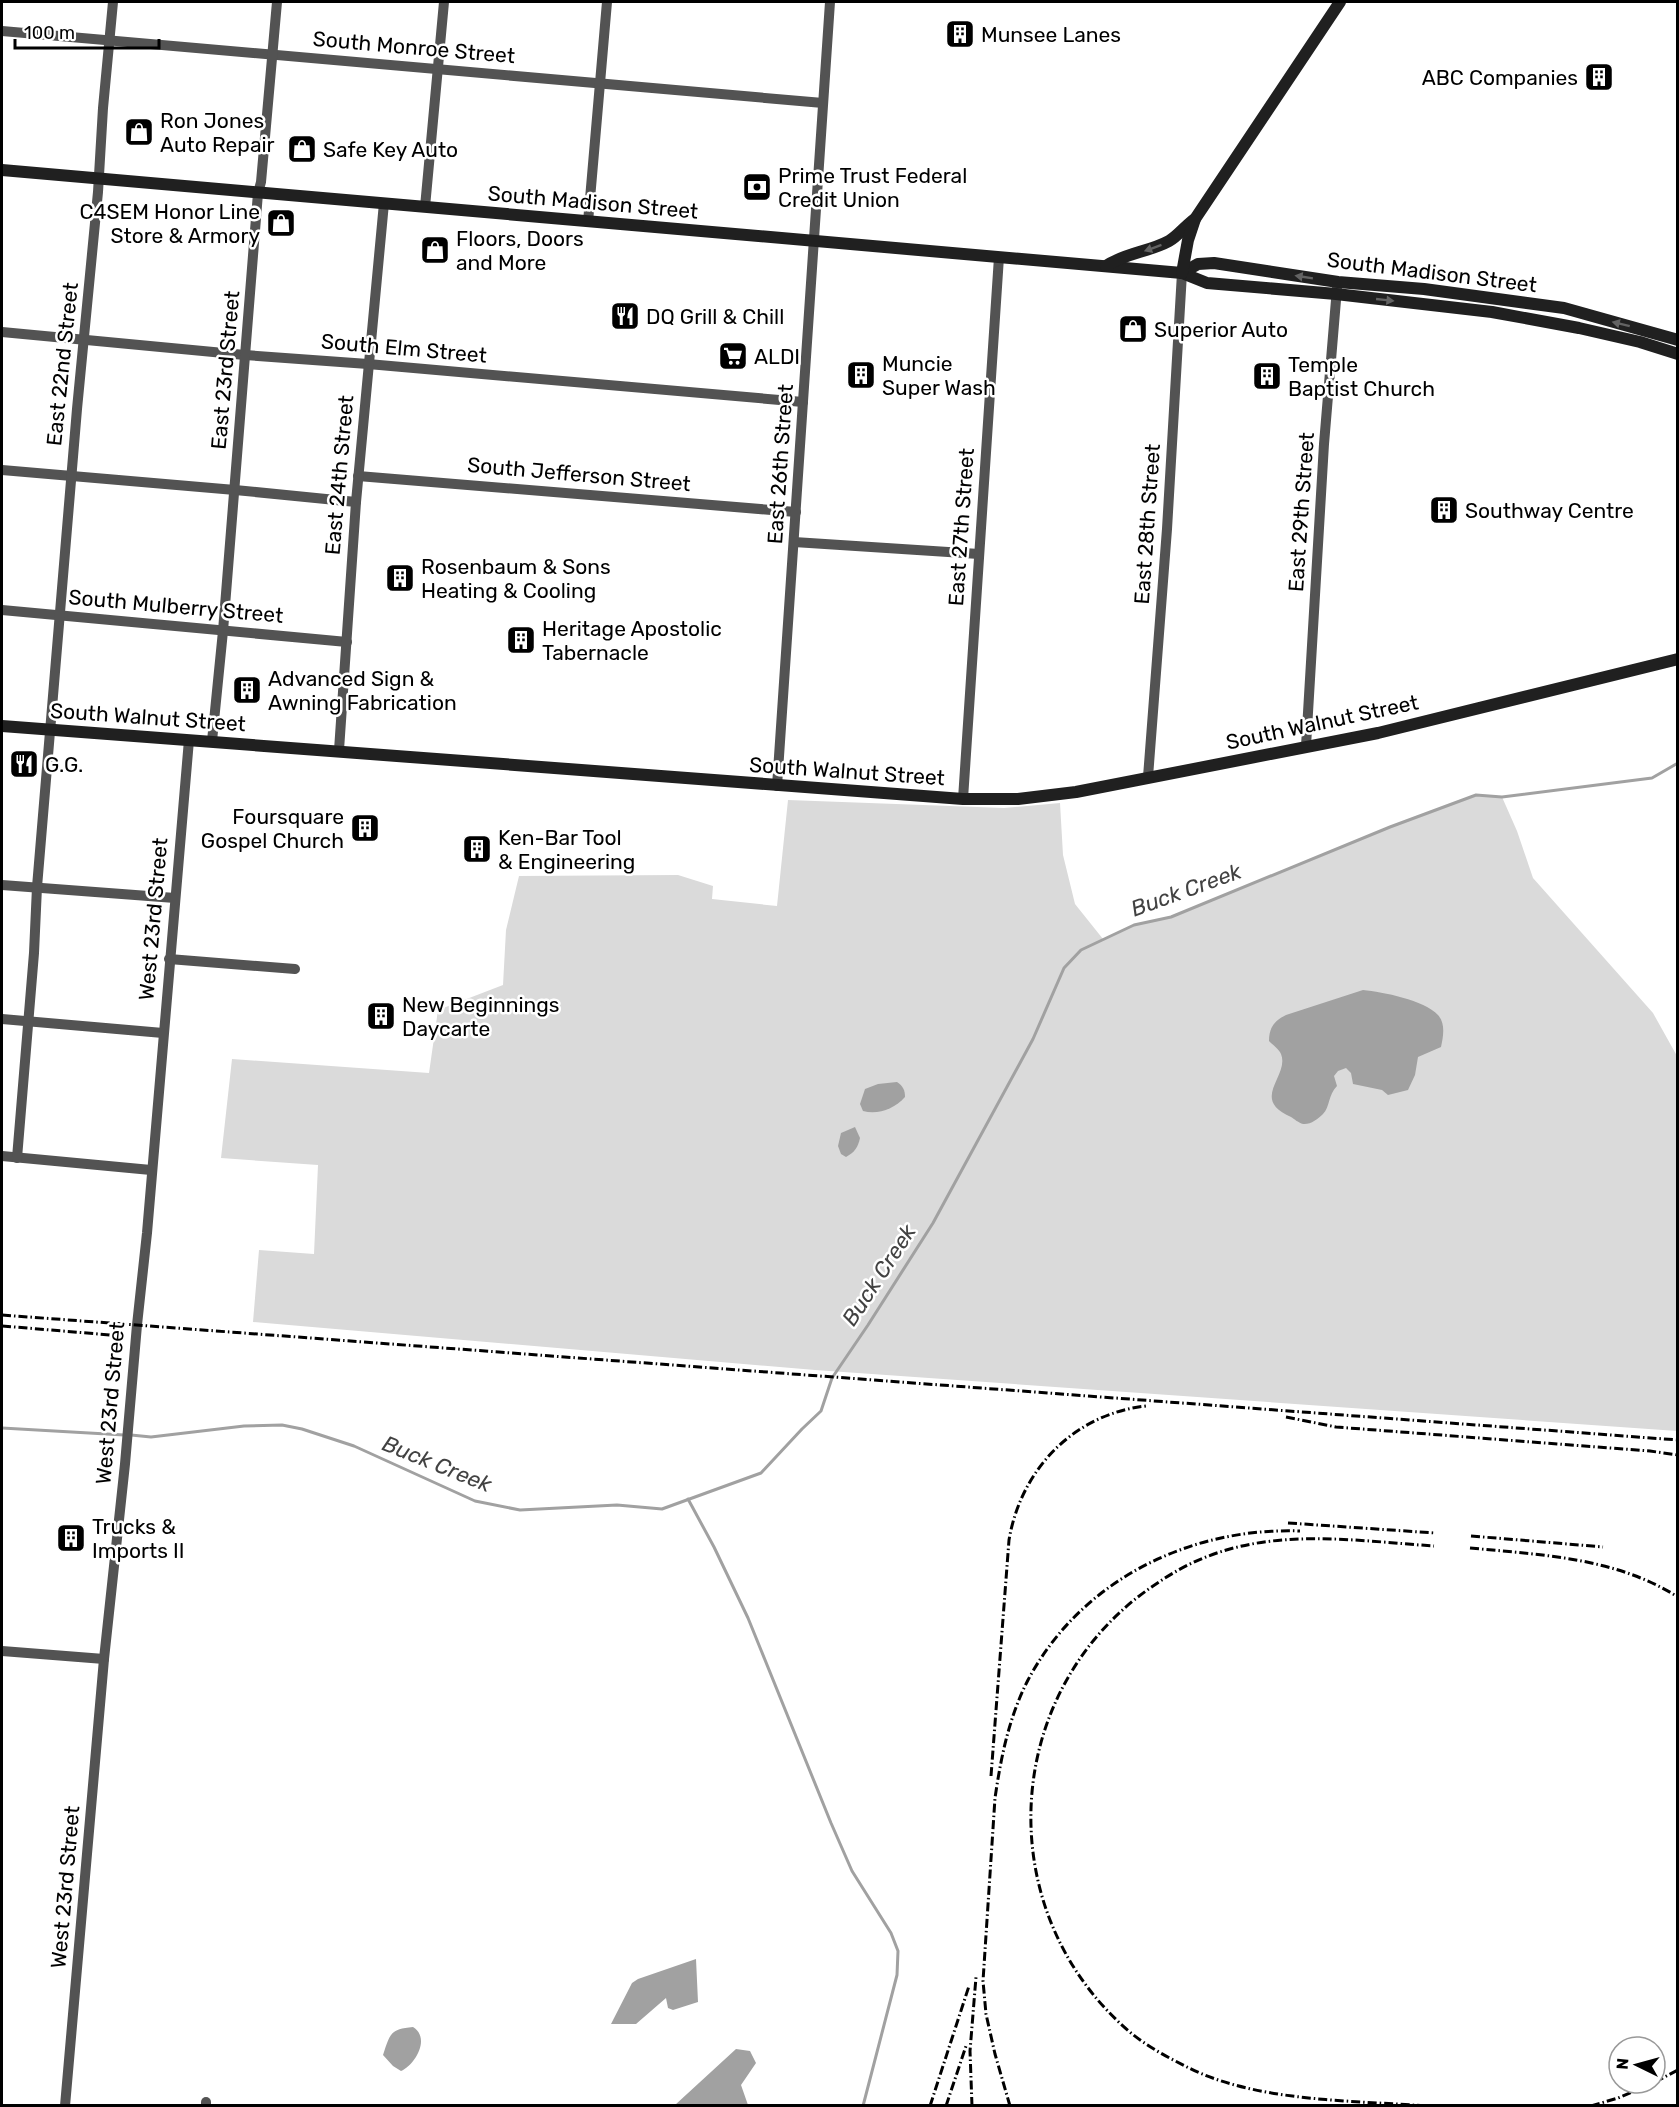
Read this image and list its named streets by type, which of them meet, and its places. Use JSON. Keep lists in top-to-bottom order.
{
  "streets": {
    "main road": ["South Madison Street", "South Walnut Street"],
    "street": [
      "South Monroe Street",
      "South Elm Street",
      "East 22nd Street",
      "East 23rd Street",
      "East 26th Street",
      "South Jefferson Street",
      "East 24th Street",
      "East 29th Street",
      "East 28th Street",
      "East 27th Street",
      "South Mulberry Street",
      "West 23rd Street"
    ]
  },
  "crossings": [
    ["South Monroe Street", "East 22nd Street"],
    ["South Monroe Street", "East 23rd Street"],
    ["South Monroe Street", "East 26th Street"],
    ["South Madison Street", "East 22nd Street"],
    ["South Madison Street", "East 23rd Street"],
    ["South Madison Street", "East 26th Street"],
    ["South Madison Street", "East 24th Street"],
    ["South Madison Street", "East 29th Street"],
    ["South Madison Street", "East 28th Street"],
    ["South Madison Street", "East 27th Street"],
    ["South Elm Street", "East 22nd Street"],
    ["South Elm Street", "East 23rd Street"],
    ["South Elm Street", "East 26th Street"],
    ["South Elm Street", "East 24th Street"],
    ["East 22nd Street", "South Mulberry Street"],
    ["East 22nd Street", "South Walnut Street"],
    ["East 23rd Street", "South Mulberry Street"],
    ["East 23rd Street", "South Walnut Street"],
    ["East 26th Street", "South Jefferson Street"],
    ["East 26th Street", "South Walnut Street"],
    ["South Jefferson Street", "East 24th Street"],
    ["East 24th Street", "South Mulberry Street"],
    ["East 24th Street", "South Walnut Street"],
    ["East 29th Street", "South Walnut Street"],
    ["East 28th Street", "South Walnut Street"],
    ["East 27th Street", "South Walnut Street"],
    ["South Walnut Street", "West 23rd Street"]
  ],
  "water": ["Buck Creek"],
  "places": {
    "building": [
      "Munsee Lanes",
      "ABC Companies",
      "Muncie Super Wash",
      "Temple Baptist Church",
      "Southway Centre",
      "Rosenbaum & Sons Heating & Cooling",
      "Heritage Apostolic Tabernacle",
      "Advanced Sign & Awning Fabrication",
      "Foursquare Gospel Church",
      "Ken-Bar Tool & Engineering",
      "New Beginnings Daycarte",
      "Trucks & Imports II"
    ],
    "shop": [
      "Ron Jones Auto Repair",
      "Safe Key Auto",
      "C4SEM Honor Line Store & Armory",
      "Floors, Doors and More",
      "Superior Auto"
    ],
    "bank": ["Prime Trust Federal Credit Union"],
    "restaurant": ["DQ Grill & Chill", "G.G."],
    "supermarket": ["ALDI"]
  },
  "scale_bar": "100 m",
  "north": "left"
}
